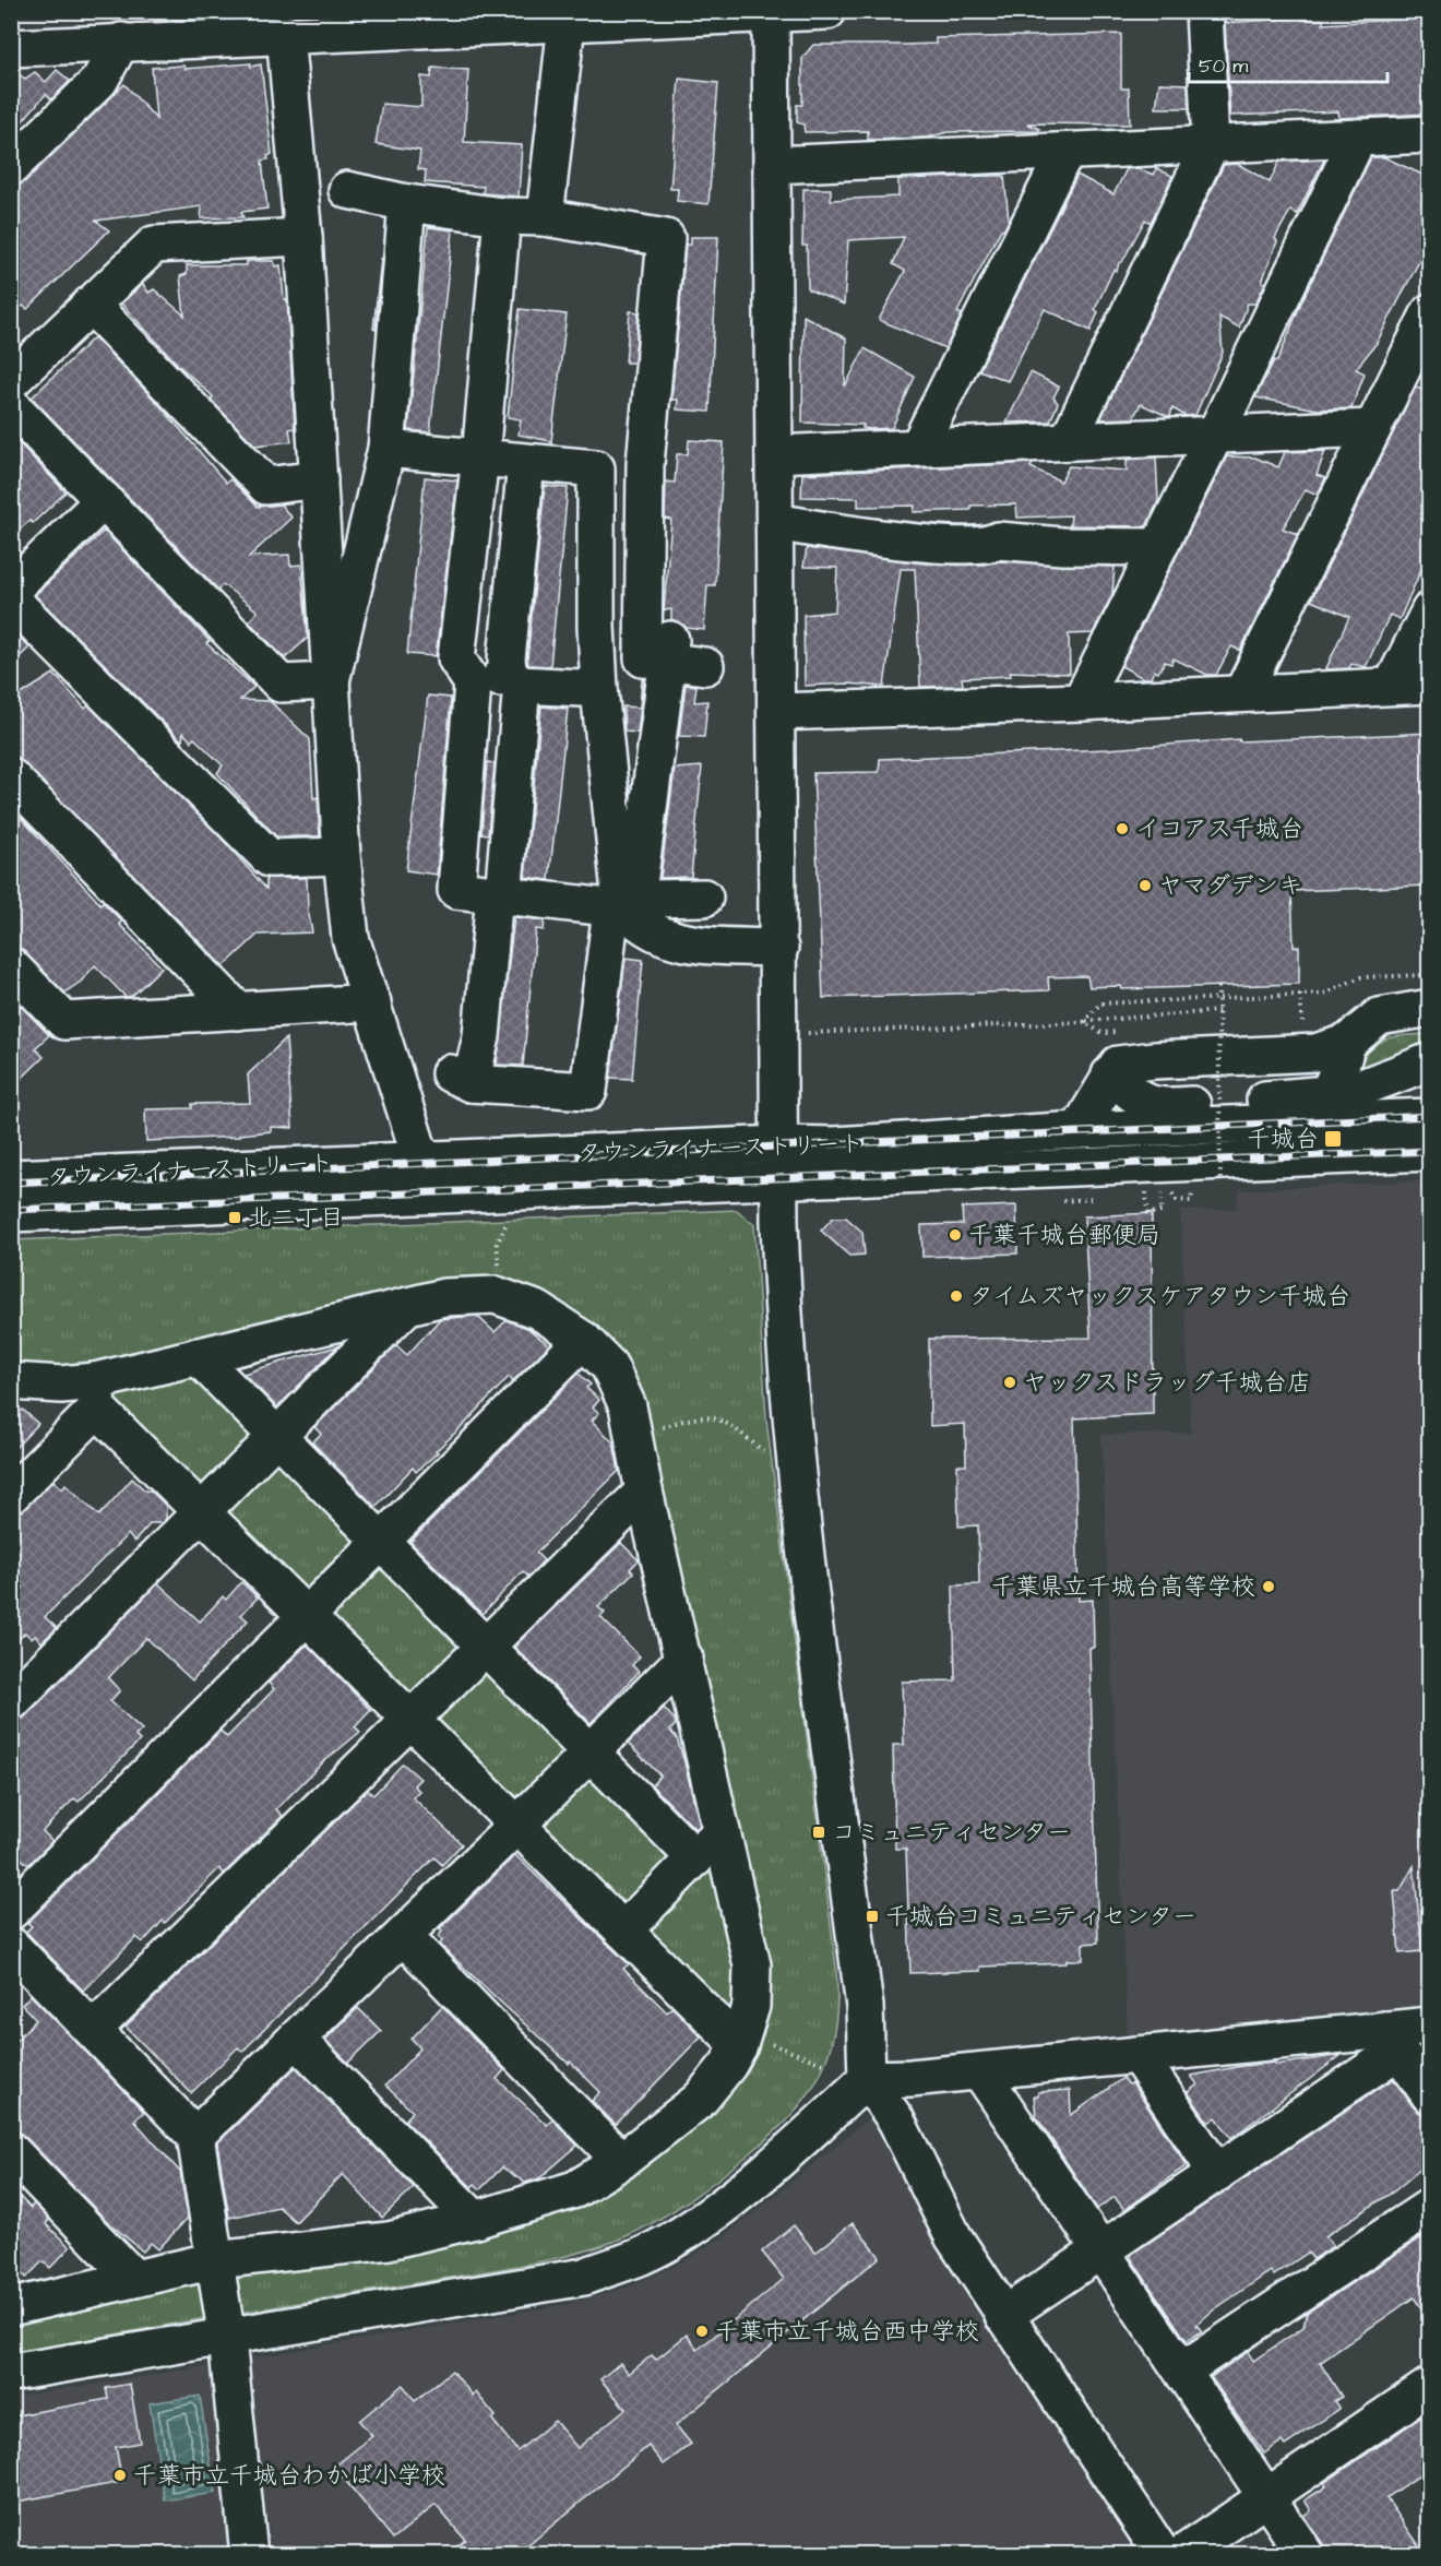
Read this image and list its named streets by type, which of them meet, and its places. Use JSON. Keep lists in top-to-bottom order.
{
  "streets": {
    "street": ["タウンライナーストリート"]
  },
  "places": {
    "other": [
      "イコアス千城台",
      "ヤマダデンキ",
      "千葉千城台郵便局",
      "タイムズヤックスケアタウン千城台",
      "ヤックスドラッグ千城台店",
      "千葉県立千城台高等学校",
      "千葉市立千城台西中学校",
      "千葉市立千城台わかば小学校"
    ],
    "transit": [
      "千城台",
      "北二丁目",
      "コミュニティセンター",
      "千城台コミュニティセンター"
    ]
  },
  "scale_bar": "50 m"
}
